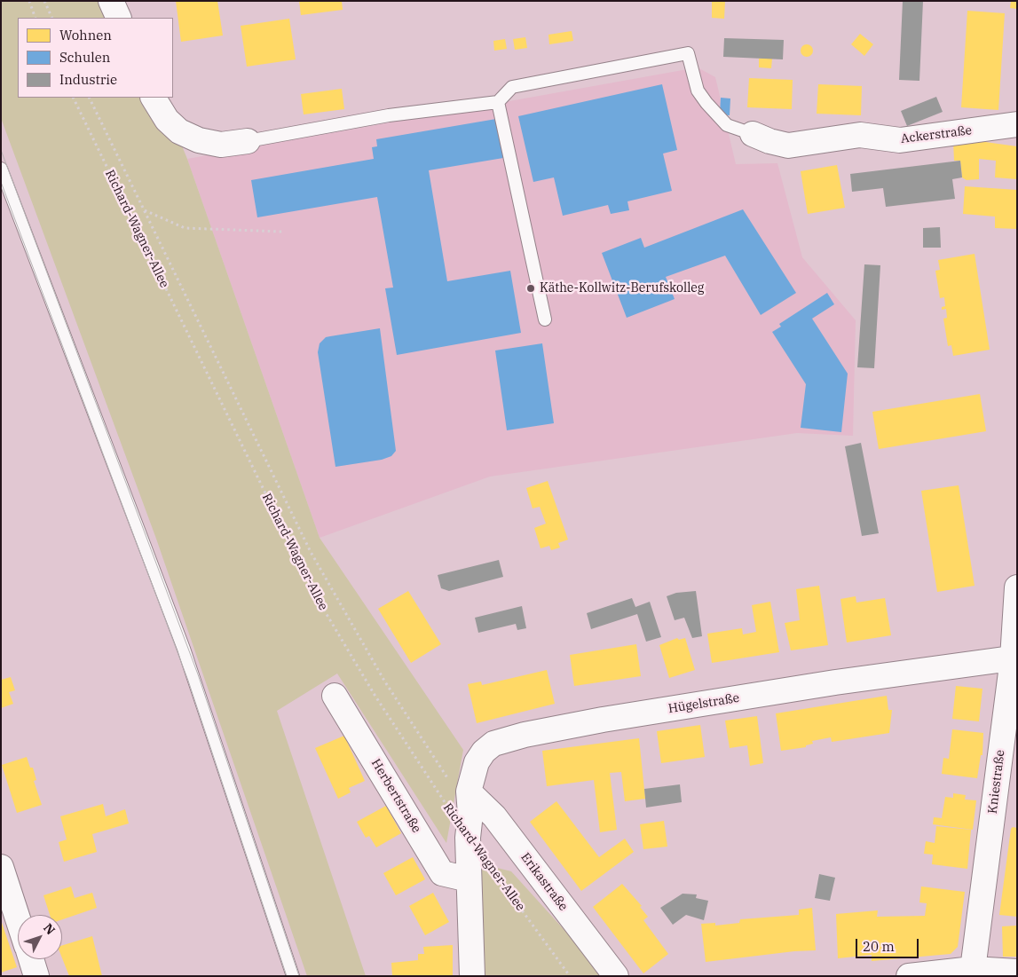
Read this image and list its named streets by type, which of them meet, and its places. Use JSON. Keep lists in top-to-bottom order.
{
  "streets": {
    "street": [
      "Ackerstraße",
      "Hügelstraße",
      "Kniestraße",
      "Herbertstraße",
      "Erikastraße"
    ],
    "path": ["Richard-Wagner-Allee"]
  },
  "crossings": [
    ["Hügelstraße", "Kniestraße"],
    ["Hügelstraße", "Herbertstraße"],
    ["Hügelstraße", "Erikastraße"]
  ],
  "places": ["Käthe-Kollwitz-Berufskolleg"],
  "legend": ["Wohnen", "Schulen", "Industrie"],
  "scale_bar": "20 m",
  "north": "top right"
}
